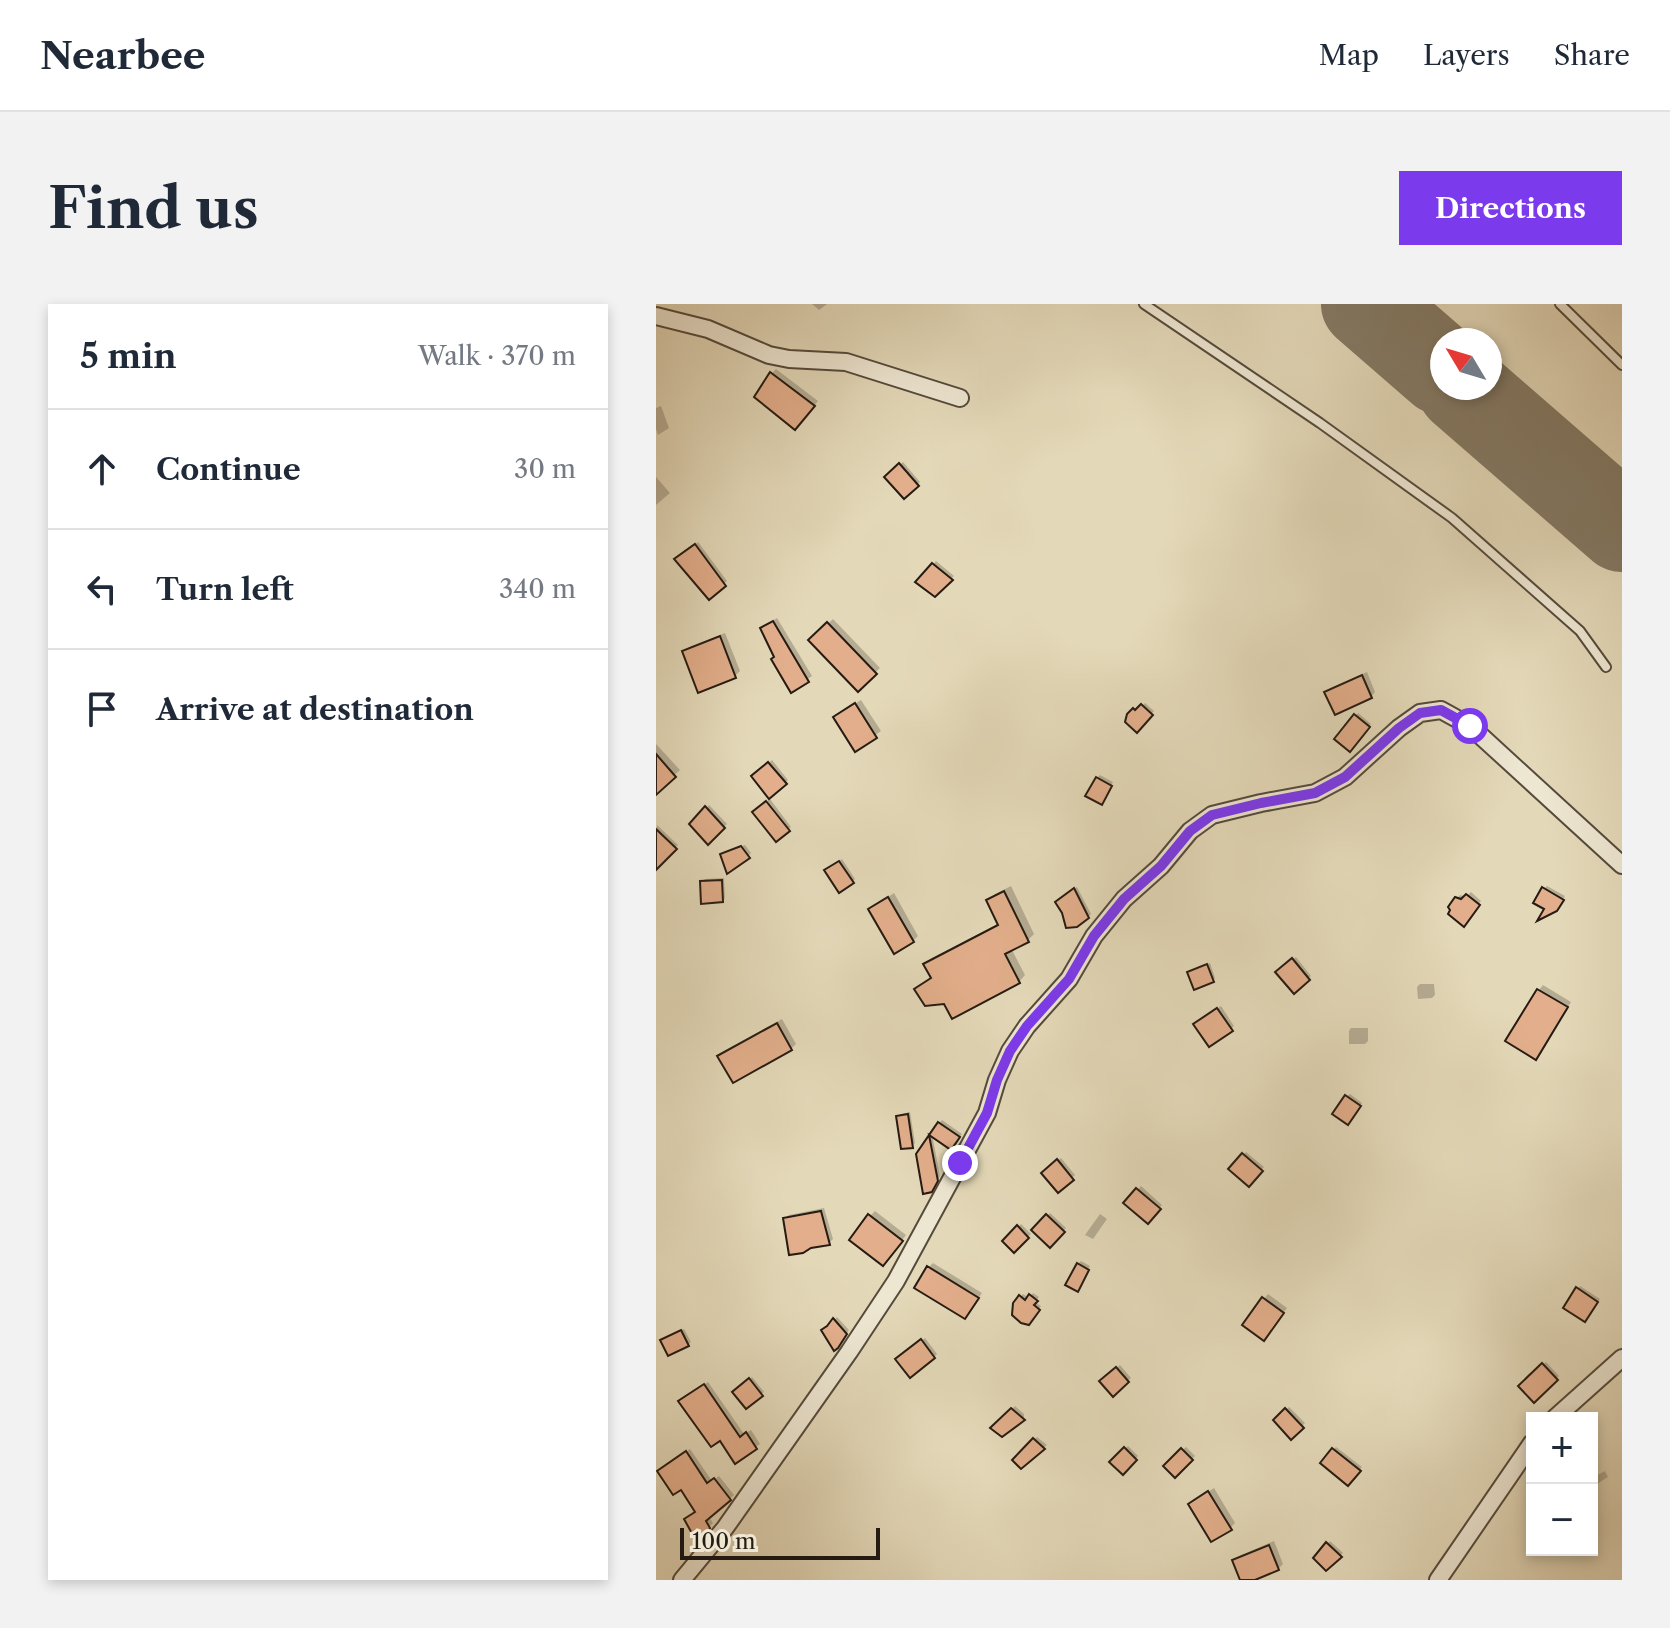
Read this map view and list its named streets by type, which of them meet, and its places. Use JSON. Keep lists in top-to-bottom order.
{
  "scale_bar": "100 m",
  "north": "top left",
  "page": {
    "header": "Nearbee",
    "nav": ["Map", "Layers", "Share"],
    "buttons": "Directions",
    "title": "Find us",
    "heading": ["5 min", "Walk · 370 m"],
    "list": [
      ["Continue", "30 m"],
      ["Turn left", "340 m"],
      "Arrive at destination"
    ],
    "map_buttons": ["+", "−"],
    "scale": "100 m"
  }
}
